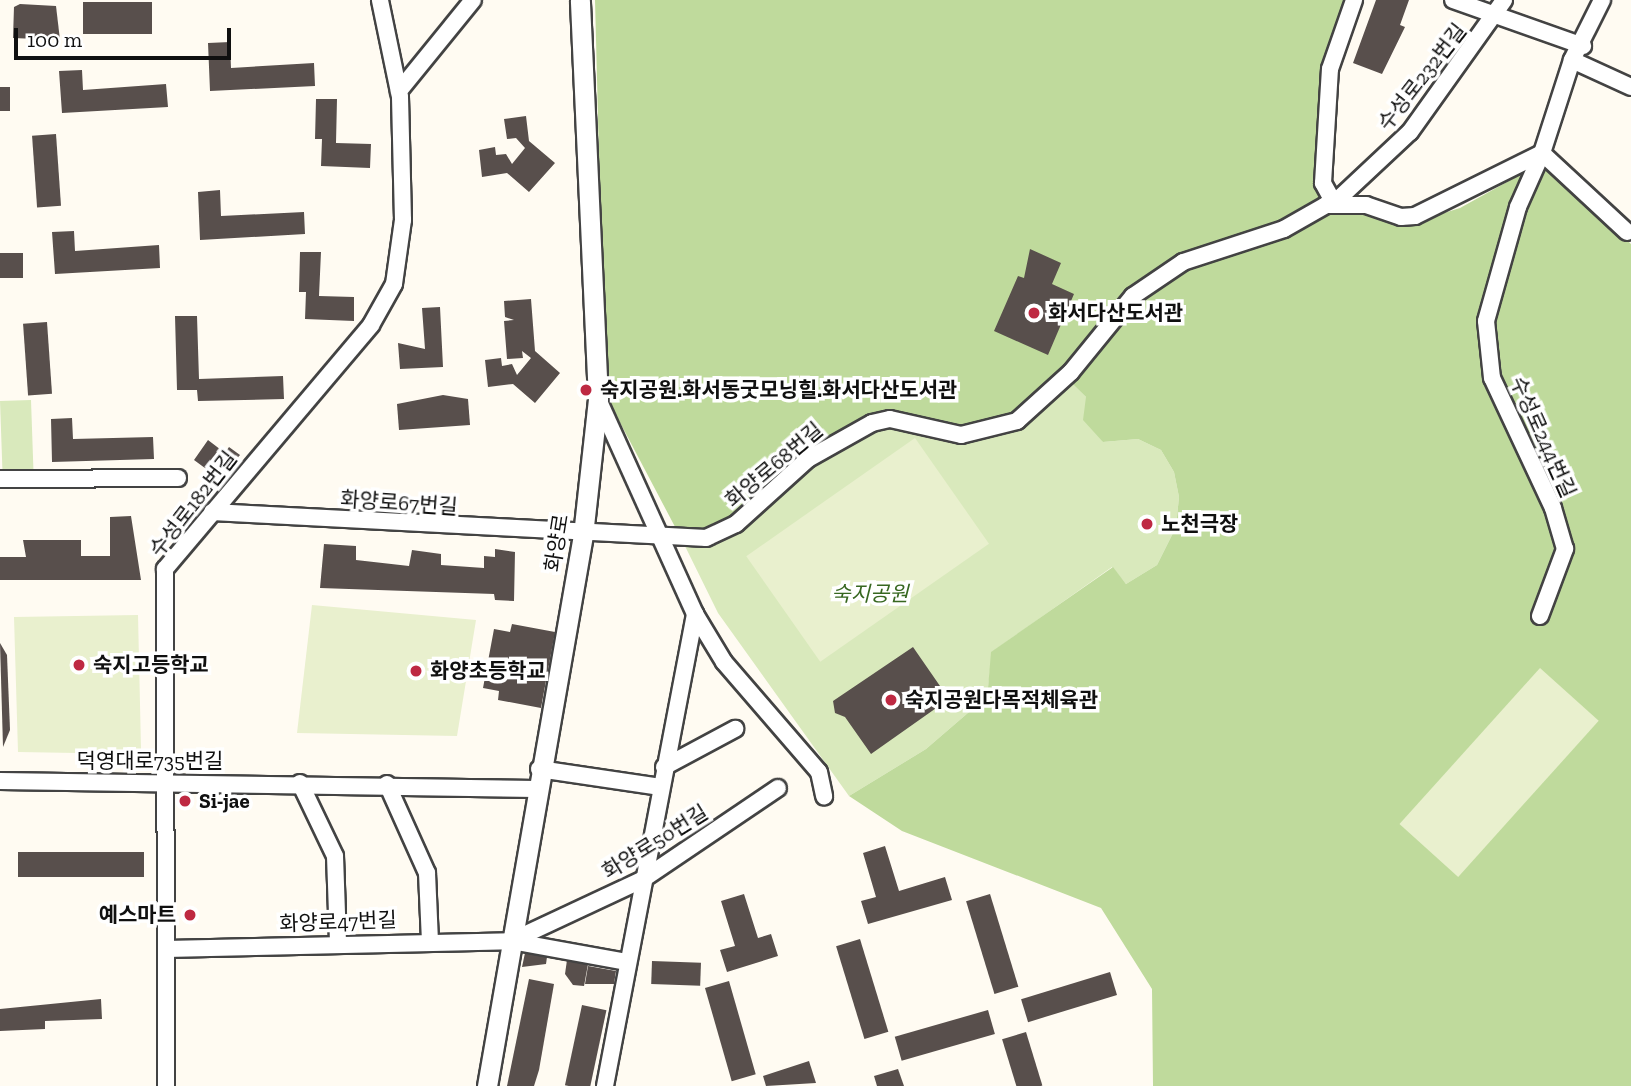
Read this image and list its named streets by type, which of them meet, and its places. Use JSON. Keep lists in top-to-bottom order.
{
  "streets": {
    "street": [
      "수성로232번길",
      "수성로244번길",
      "화양로68번길",
      "화양로67번길",
      "수성로182번길",
      "화양로",
      "덕영대로735번길",
      "화양로50번길",
      "화양로47번길"
    ]
  },
  "crossings": [
    ["수성로232번길", "화양로68번길"],
    ["화양로68번길", "화양로67번길"],
    ["화양로68번길", "화양로"],
    ["화양로67번길", "수성로182번길"],
    ["화양로67번길", "화양로"],
    ["수성로182번길", "덕영대로735번길"],
    ["수성로182번길", "화양로47번길"],
    ["화양로", "덕영대로735번길"],
    ["화양로", "화양로50번길"],
    ["화양로", "화양로47번길"],
    ["화양로50번길", "화양로47번길"]
  ],
  "parks": ["숙지공원"],
  "places": [
    "화서다산도서관",
    "숙지공원.화서동굿모닝힐.화서다산도서관",
    "노천극장",
    "숙지고등학교",
    "화양초등학교",
    "숙지공원다목적체육관",
    "Si-jae",
    "예스마트"
  ],
  "scale_bar": "100 m"
}
